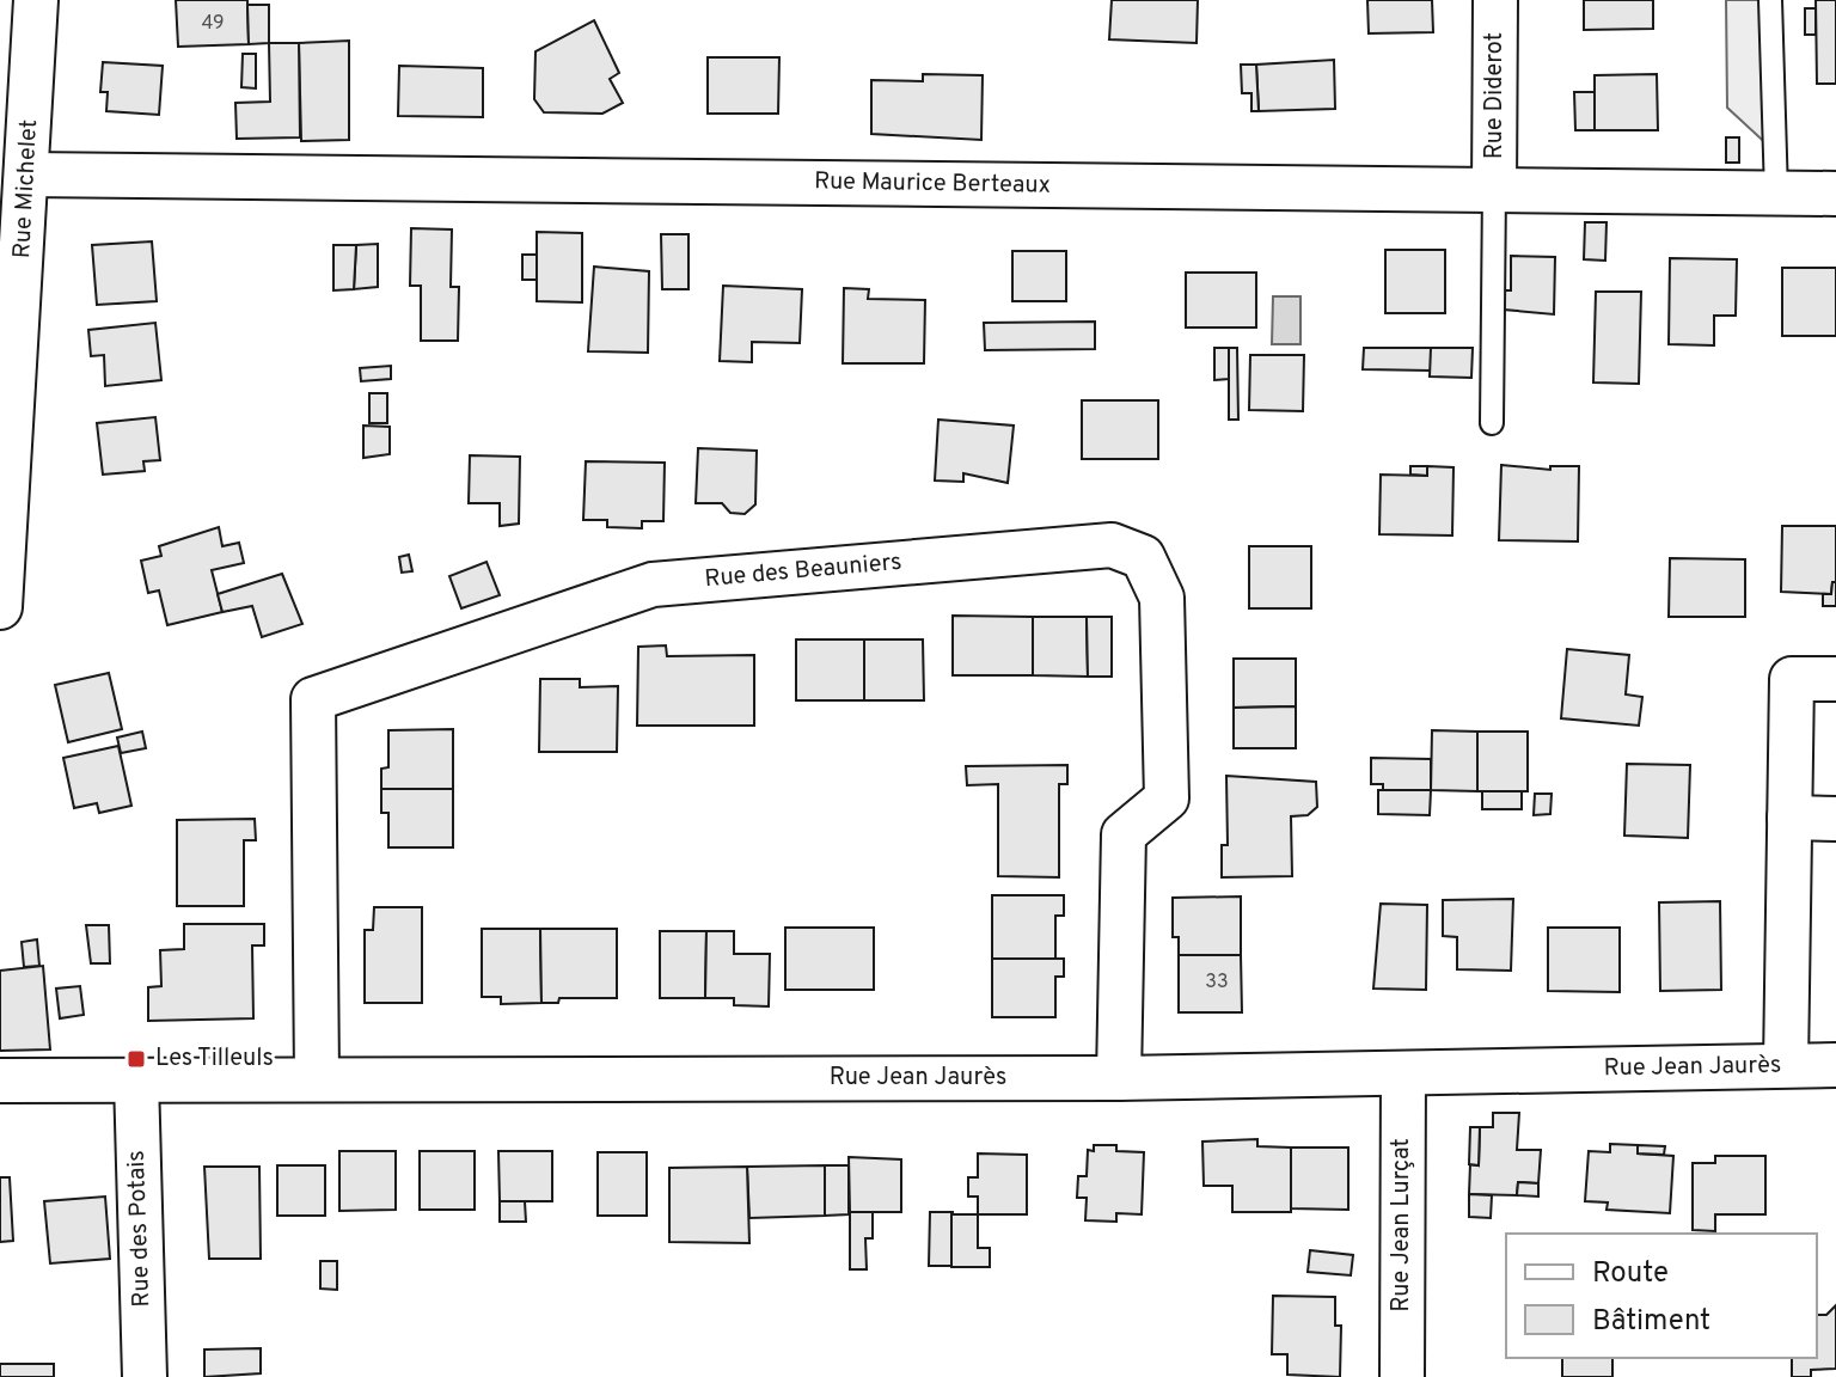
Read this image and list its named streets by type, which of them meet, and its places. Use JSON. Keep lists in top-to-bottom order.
{
  "streets": {
    "street": [
      "Rue Diderot",
      "Rue Maurice Berteaux",
      "Rue Michelet",
      "Rue des Beauniers",
      "Rue Jean Jaurès",
      "Rue Jean Lurçat",
      "Rue des Potais"
    ]
  },
  "crossings": [
    ["Rue Diderot", "Rue Maurice Berteaux"],
    ["Rue Maurice Berteaux", "Rue Michelet"],
    ["Rue des Beauniers", "Rue Jean Jaurès"],
    ["Rue Jean Jaurès", "Rue Jean Lurçat"],
    ["Rue Jean Jaurès", "Rue des Potais"]
  ],
  "places": {
    "transit": ["Les Tilleuls"]
  },
  "house_numbers": ["49", "33"],
  "legend": ["Route", "Bâtiment"]
}
